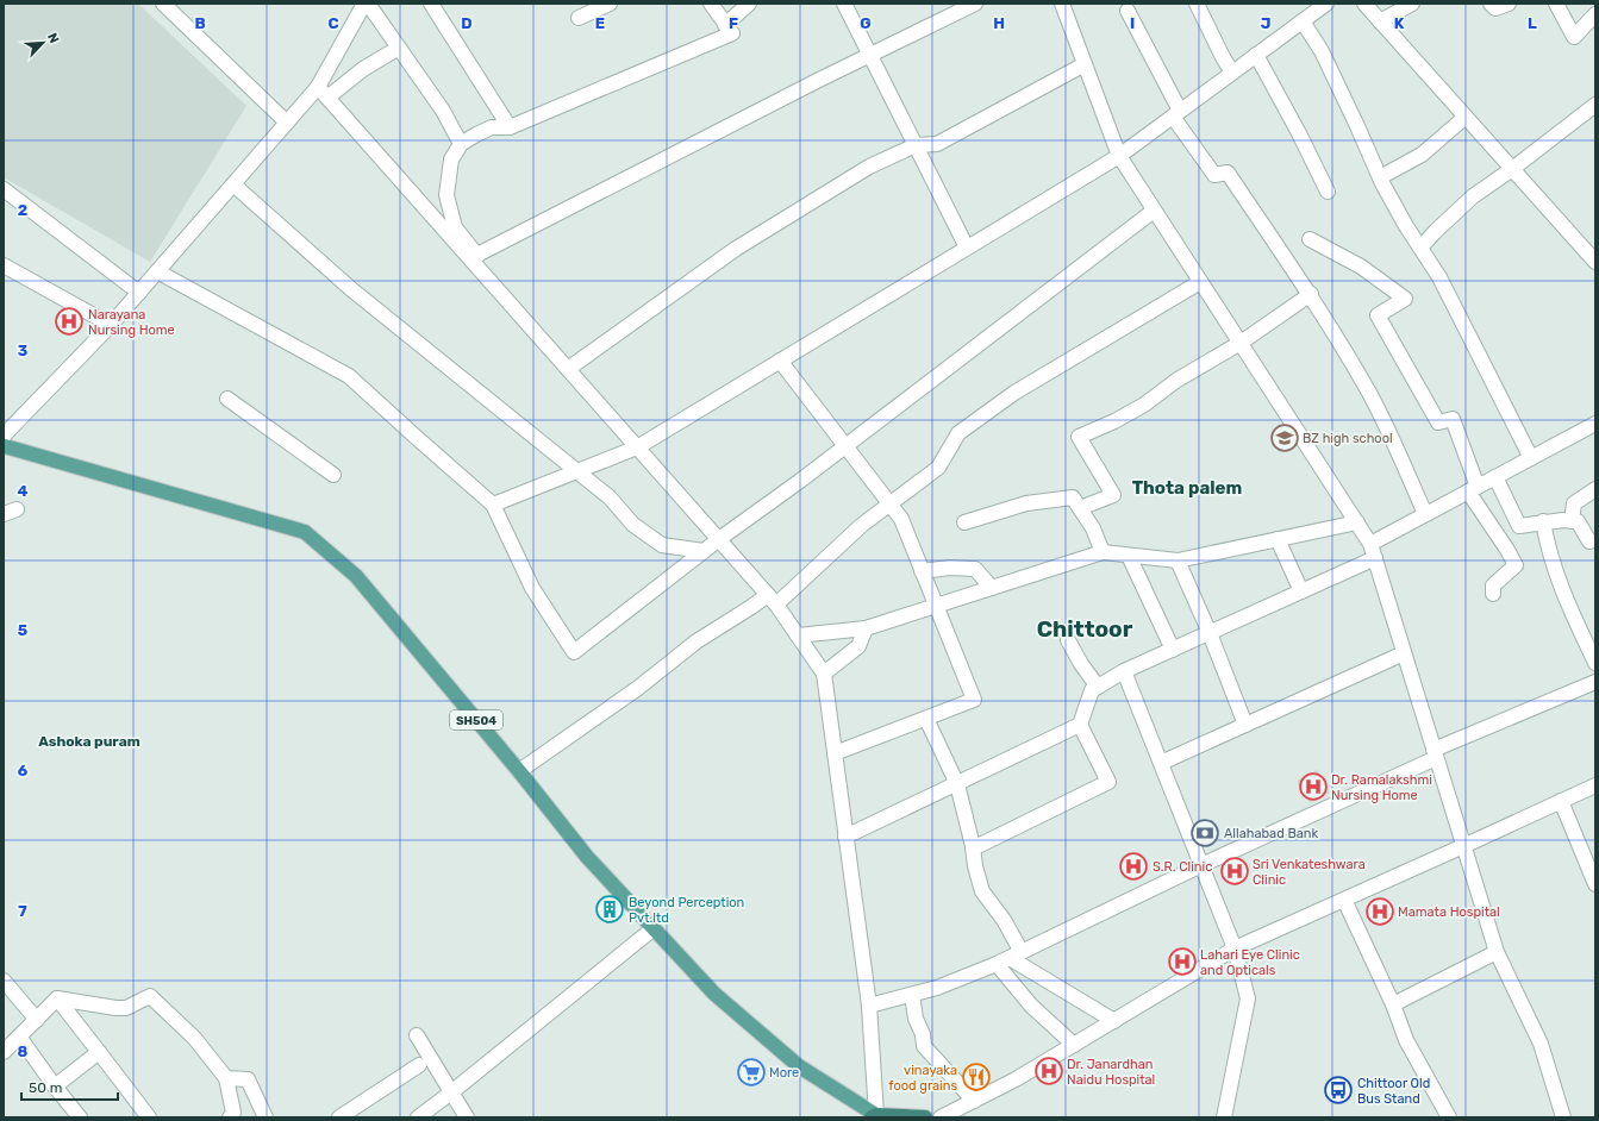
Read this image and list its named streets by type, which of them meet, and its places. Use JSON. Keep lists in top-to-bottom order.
{
  "streets": {
    "main road": ["SH504"]
  },
  "districts": ["Thota palem", "Chittoor", "Ashoka puram"],
  "places": {
    "hospital": [
      "Narayana Nursing Home",
      "Dr. Ramalakshmi Nursing Home",
      "S.R. Clinic",
      "Sri Venkateshwara Clinic",
      "Mamata Hospital",
      "Lahari Eye Clinic and Opticals",
      "Dr. Janardhan Naidu Hospital"
    ],
    "school or university": ["BZ high school"],
    "bank": ["Allahabad Bank"],
    "building": ["Beyond Perception Pvt.ltd"],
    "supermarket": ["More"],
    "restaurant": ["vinayaka food grains"],
    "bus stop": ["Chittoor Old Bus Stand"]
  },
  "scale_bar": "50 m",
  "north": "top right",
  "grid": {
    "columns": [
      "B",
      "C",
      "D",
      "E",
      "F",
      "G",
      "H",
      "I",
      "J",
      "K",
      "L"
    ],
    "rows": [
      "2",
      "3",
      "4",
      "5",
      "6",
      "7",
      "8"
    ]
  }
}
